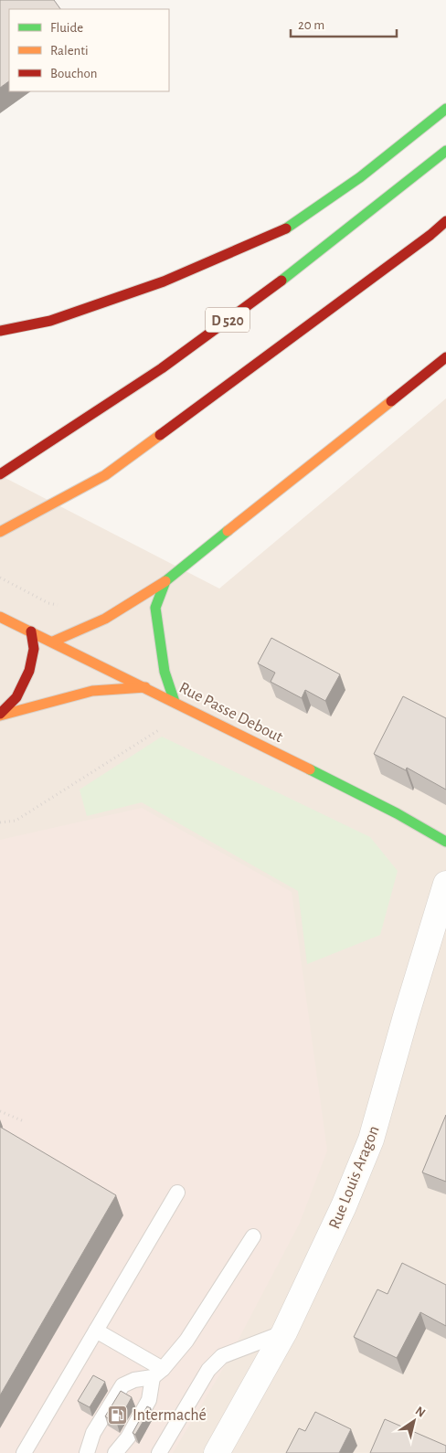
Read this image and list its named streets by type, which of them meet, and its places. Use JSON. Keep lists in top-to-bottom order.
{
  "streets": {
    "main road": ["D 520", "Rue Passe Debout"],
    "street": ["Rue Louis Aragon"]
  },
  "places": {
    "fuel station": ["Intermaché"]
  },
  "legend": ["Fluide", "Ralenti", "Bouchon"],
  "scale_bar": "20 m",
  "north": "top right"
}
